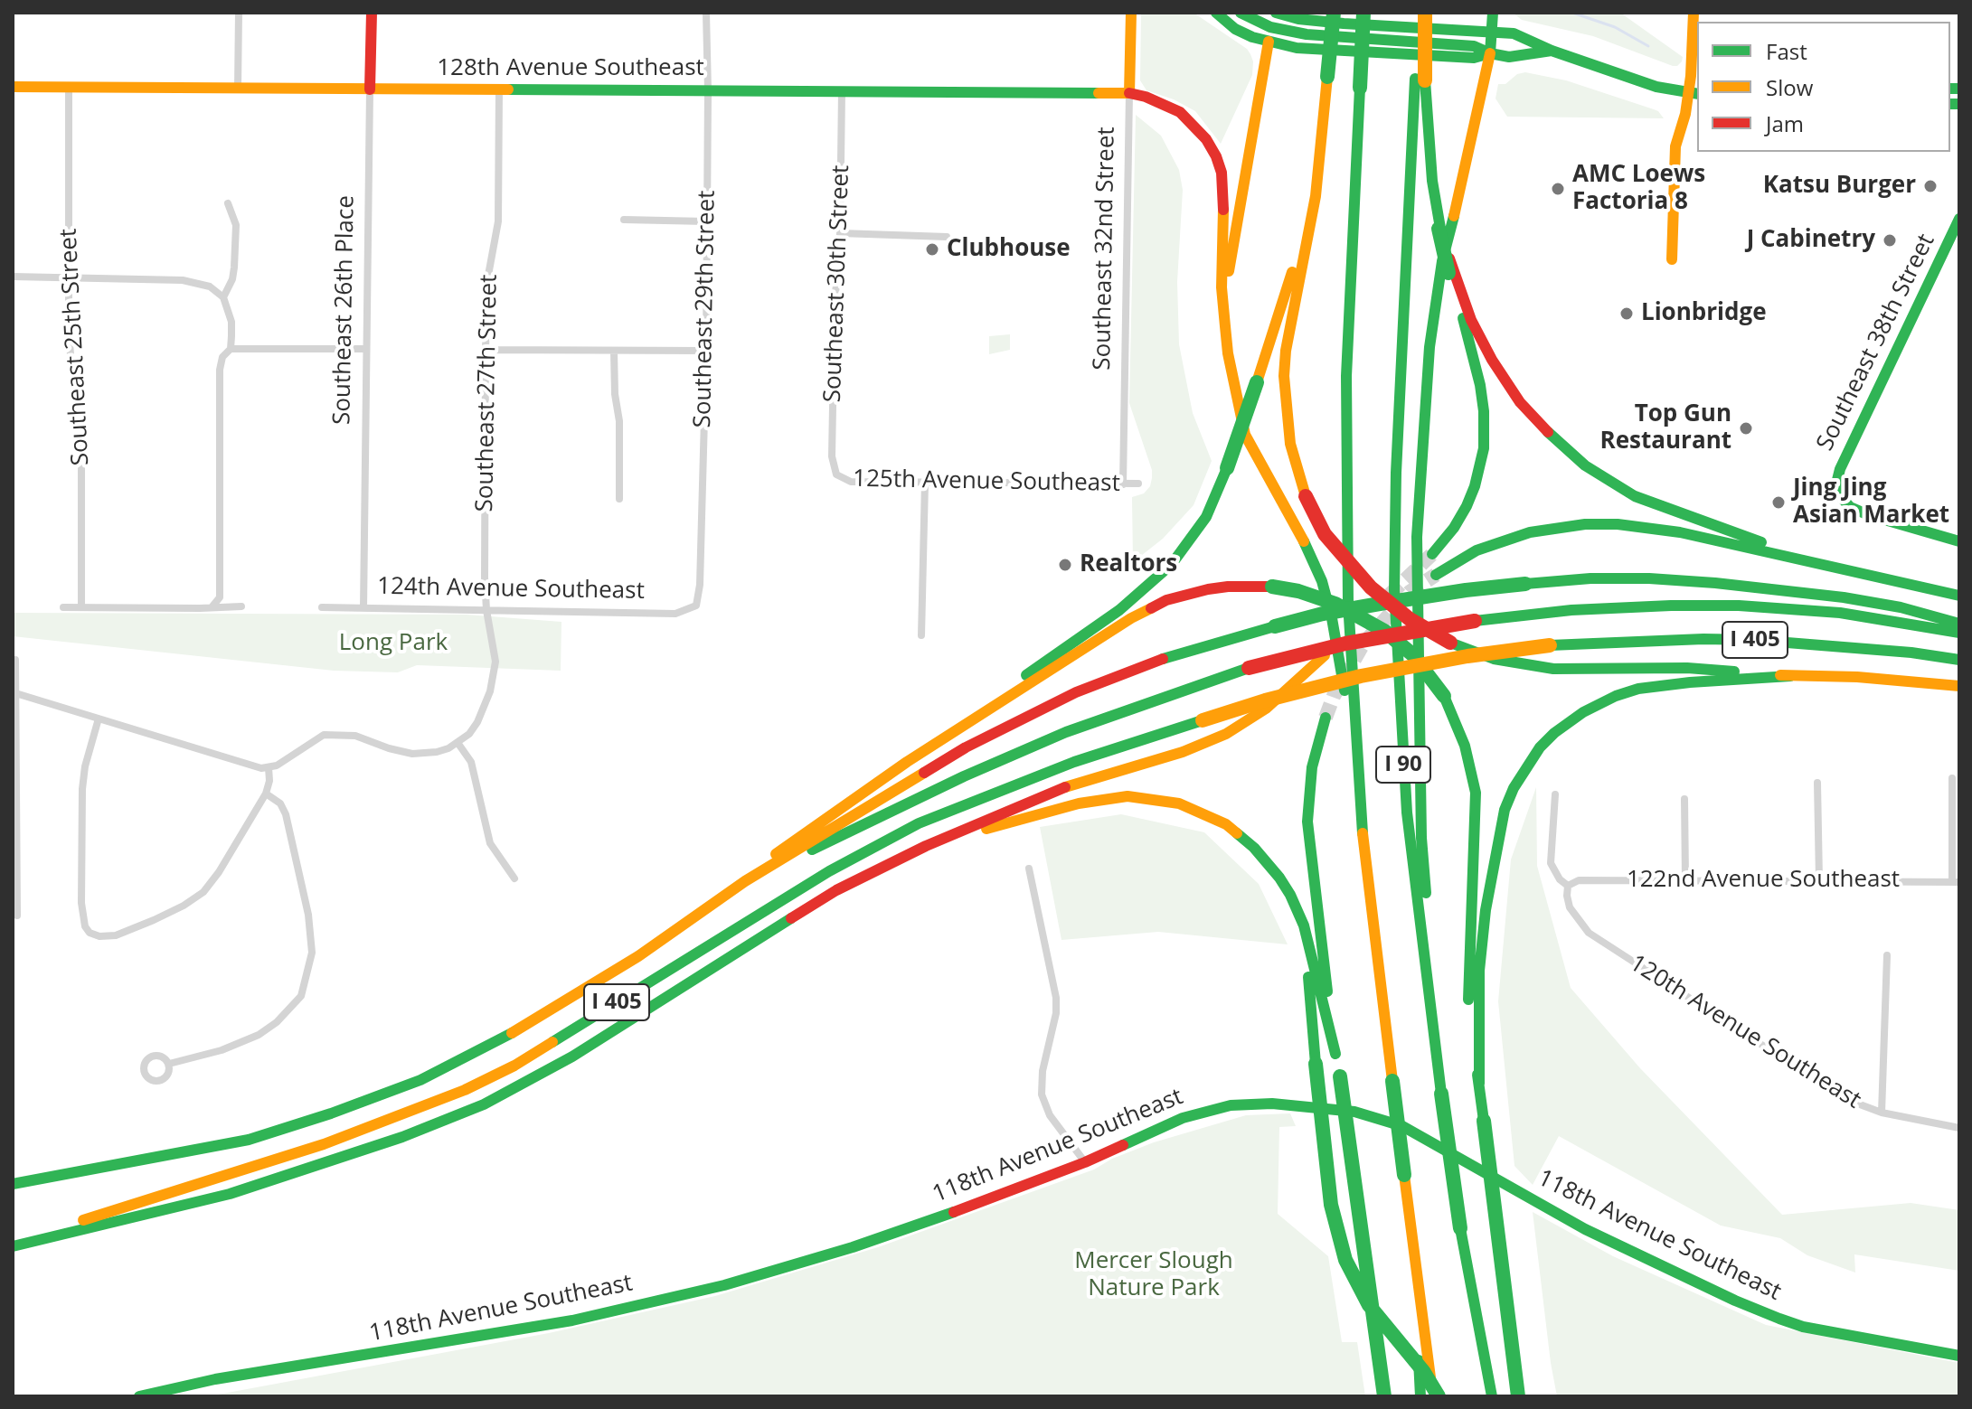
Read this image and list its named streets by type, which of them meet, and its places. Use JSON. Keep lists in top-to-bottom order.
{
  "streets": {
    "main road": [
      "128th Avenue Southeast",
      "Southeast 32nd Street",
      "Southeast 26th Place",
      "Southeast 38th Street",
      "I 405",
      "I 90",
      "118th Avenue Southeast"
    ],
    "street": [
      "Southeast 30th Street",
      "Southeast 29th Street",
      "Southeast 25th Street",
      "Southeast 27th Street",
      "125th Avenue Southeast",
      "124th Avenue Southeast",
      "122nd Avenue Southeast",
      "120th Avenue Southeast"
    ]
  },
  "crossings": [
    ["128th Avenue Southeast", "Southeast 32nd Street"],
    ["128th Avenue Southeast", "Southeast 30th Street"],
    ["128th Avenue Southeast", "Southeast 29th Street"],
    ["128th Avenue Southeast", "Southeast 26th Place"],
    ["128th Avenue Southeast", "Southeast 25th Street"],
    ["128th Avenue Southeast", "Southeast 27th Street"],
    ["Southeast 32nd Street", "125th Avenue Southeast"],
    ["Southeast 30th Street", "125th Avenue Southeast"],
    ["Southeast 29th Street", "124th Avenue Southeast"],
    ["Southeast 26th Place", "124th Avenue Southeast"],
    ["Southeast 27th Street", "124th Avenue Southeast"],
    ["122nd Avenue Southeast", "120th Avenue Southeast"]
  ],
  "parks": ["Long Park", "Mercer Slough Nature Park"],
  "places": [
    "Katsu Burger",
    "AMC Loews Factoria 8",
    "J Cabinetry",
    "Clubhouse",
    "Lionbridge",
    "Top Gun Restaurant",
    "Jing Jing Asian Market",
    "Realtors"
  ],
  "legend": ["Fast", "Slow", "Jam"]
}
